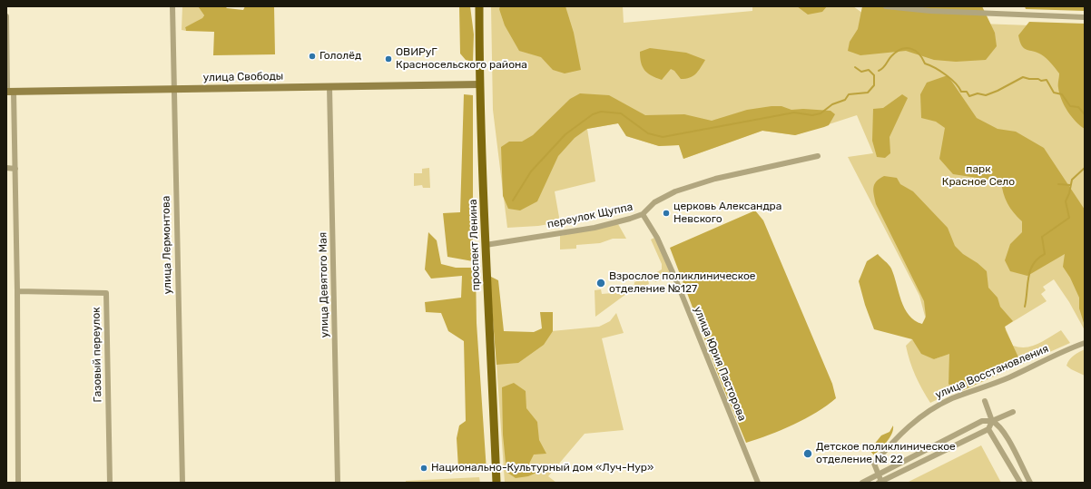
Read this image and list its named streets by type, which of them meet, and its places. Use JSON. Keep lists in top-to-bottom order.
{
  "streets": {
    "main road": ["улица Свободы", "проспект Ленина"],
    "street": [
      "переулок Щуппа",
      "улица Лермонтова",
      "улица Девятого Мая",
      "Газовый переулок",
      "улица Юрия Пасторова",
      "улица Восстановления"
    ]
  },
  "crossings": [
    ["улица Свободы", "улица Лермонтова"],
    ["улица Свободы", "проспект Ленина"],
    ["улица Свободы", "улица Девятого Мая"],
    ["переулок Щуппа", "проспект Ленина"],
    ["переулок Щуппа", "улица Юрия Пасторова"]
  ],
  "parks": ["парк Красное Село"],
  "places": [
    "Гололёд",
    "ОВИРуГ Красносельского района",
    "церковь Александра Невского",
    "Взрослое поликлиническое отделение №127",
    "Детское поликлиническое отделение № 22",
    "Национально-Культурный дом «Луч-Нур»"
  ]
}
